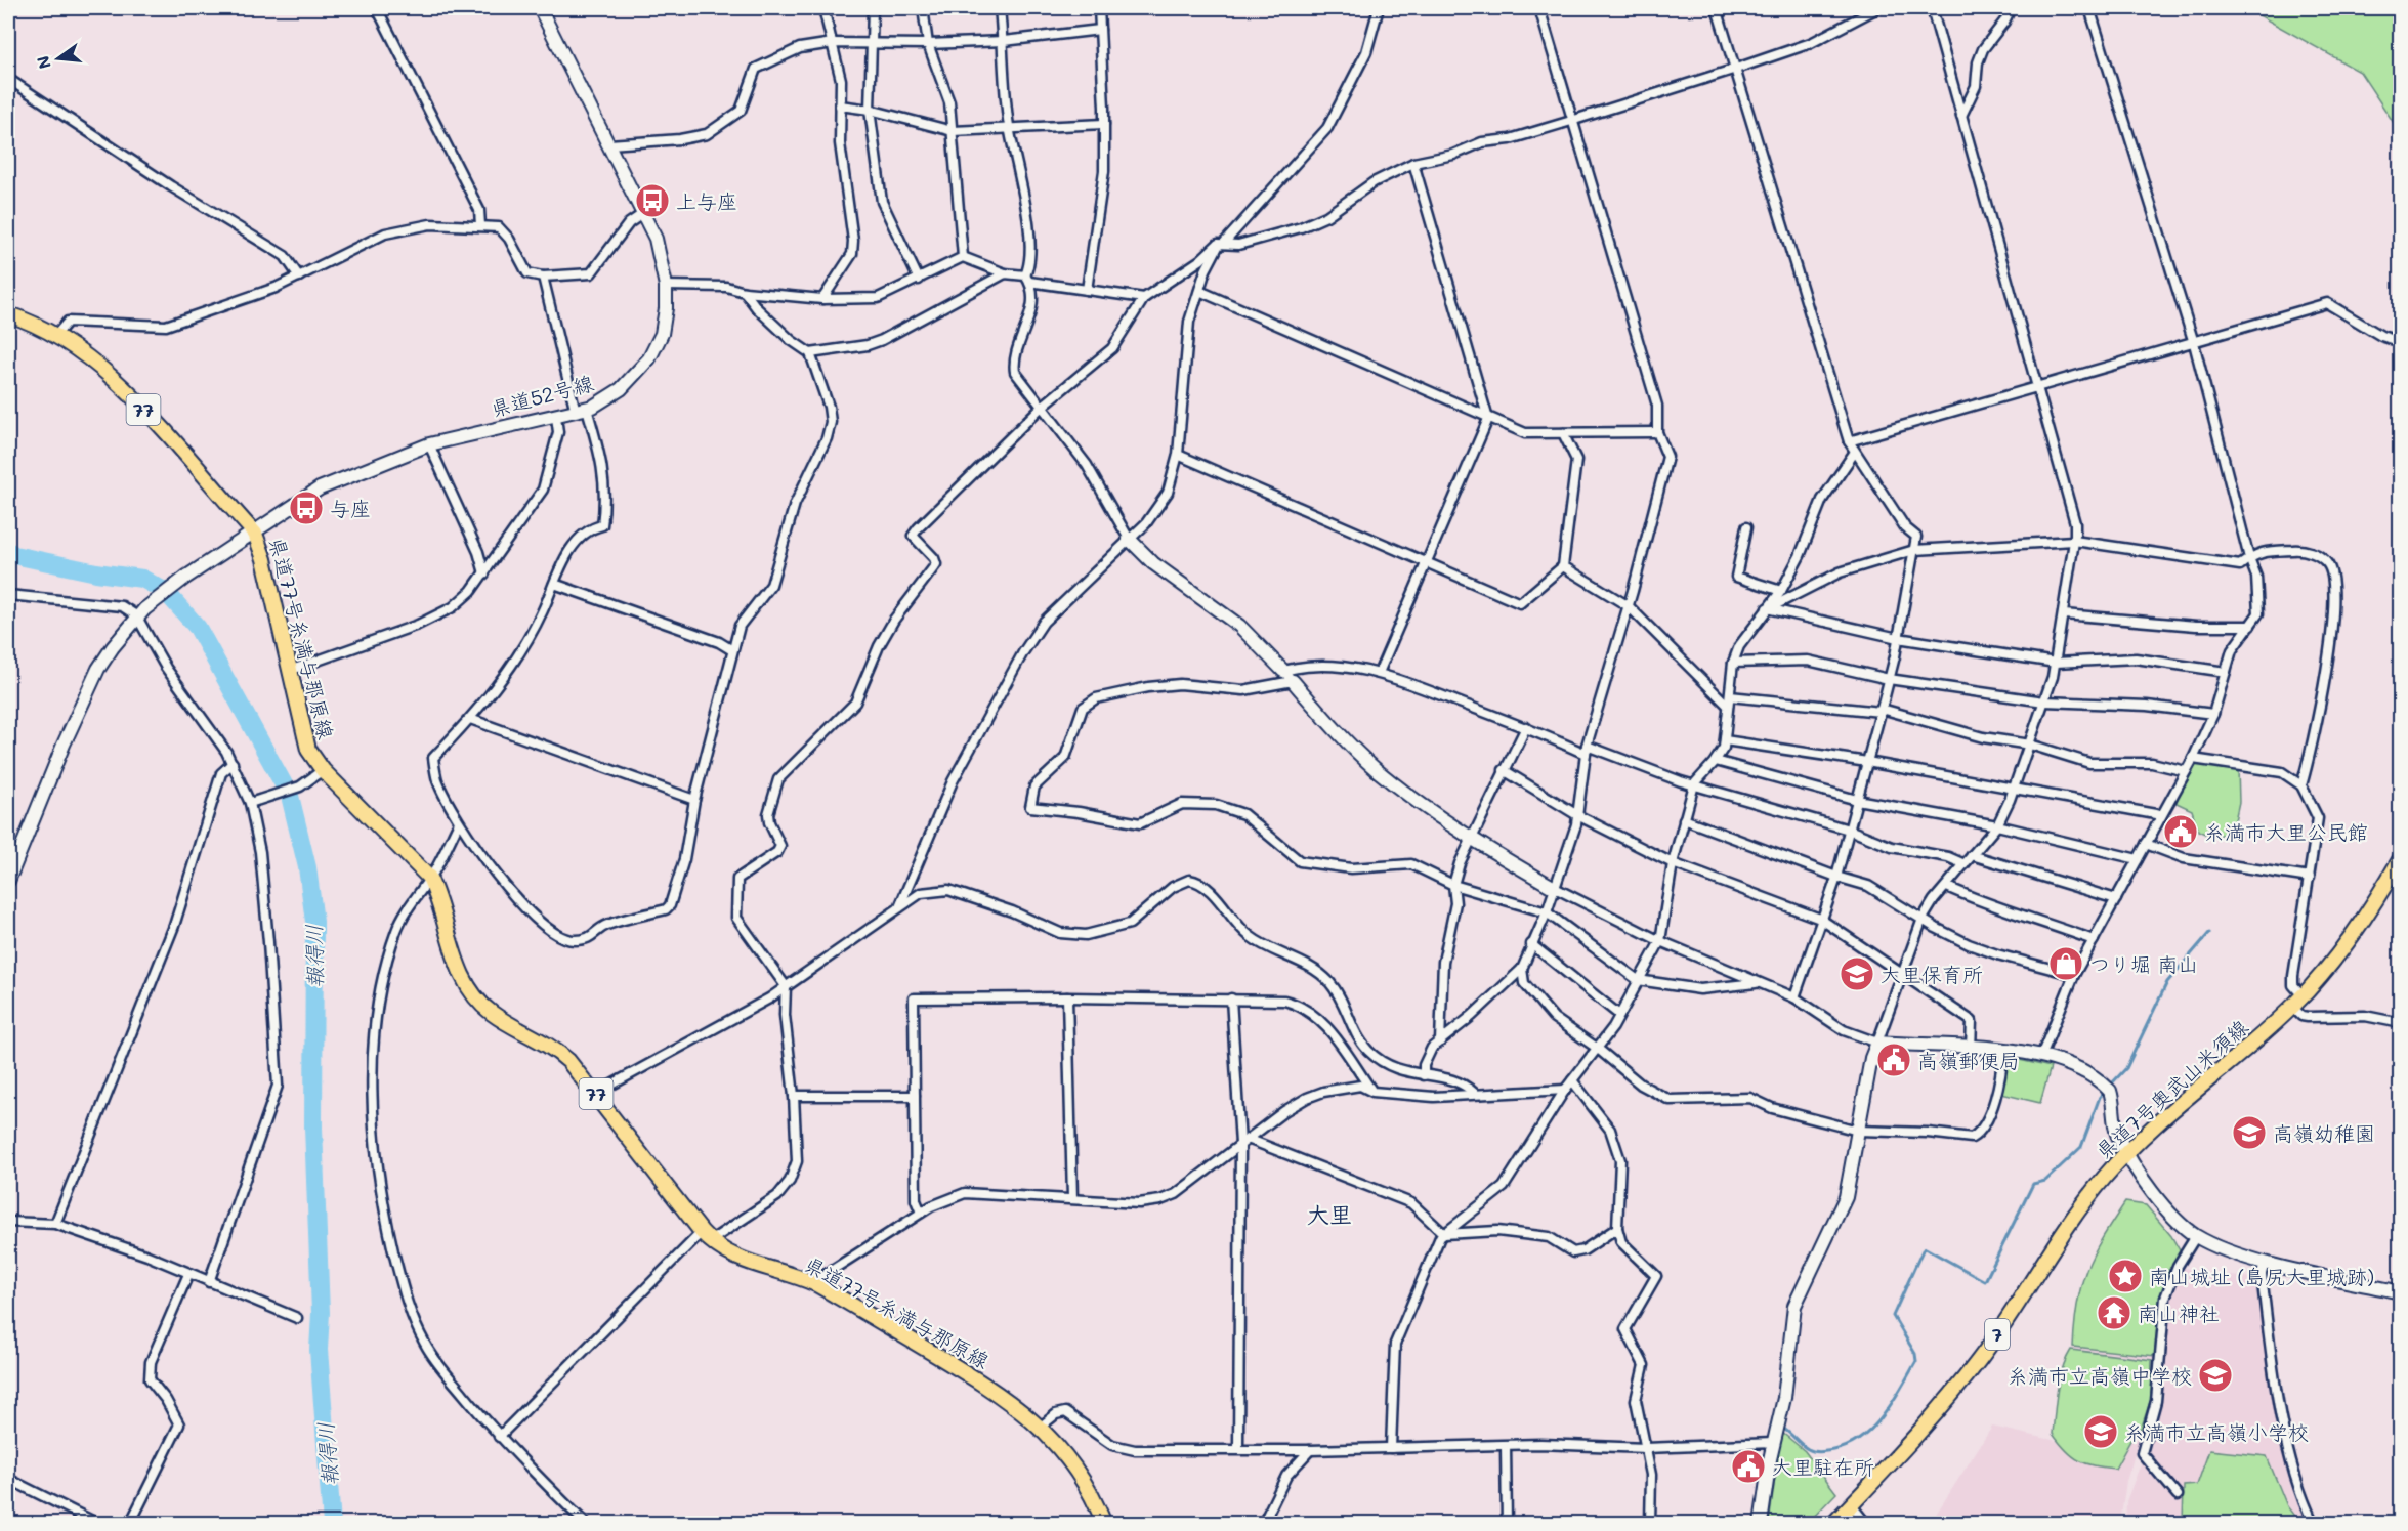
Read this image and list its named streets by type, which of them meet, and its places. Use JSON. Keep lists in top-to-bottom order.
{
  "streets": {
    "main road": [
      "77",
      "県道77号糸満与那原線",
      "県道7号奥武山米須線",
      "7"
    ],
    "street": ["県道52号線"]
  },
  "crossings": [
    ["県道52号線", "県道77号糸満与那原線"]
  ],
  "districts": ["大里"],
  "water": ["報得川"],
  "places": {
    "bus stop": ["上与座", "与座"],
    "public building": ["糸満市大里公民館", "高嶺郵便局", "大里駐在所"],
    "shop": ["つり堀 南山"],
    "school or university": [
      "大里保育所",
      "高嶺幼稚園",
      "糸満市立高嶺中学校",
      "糸満市立高嶺小学校"
    ],
    "place": ["南山城址 (島尻大里城跡)"],
    "temple": ["南山神社"]
  },
  "north": "left"
}
